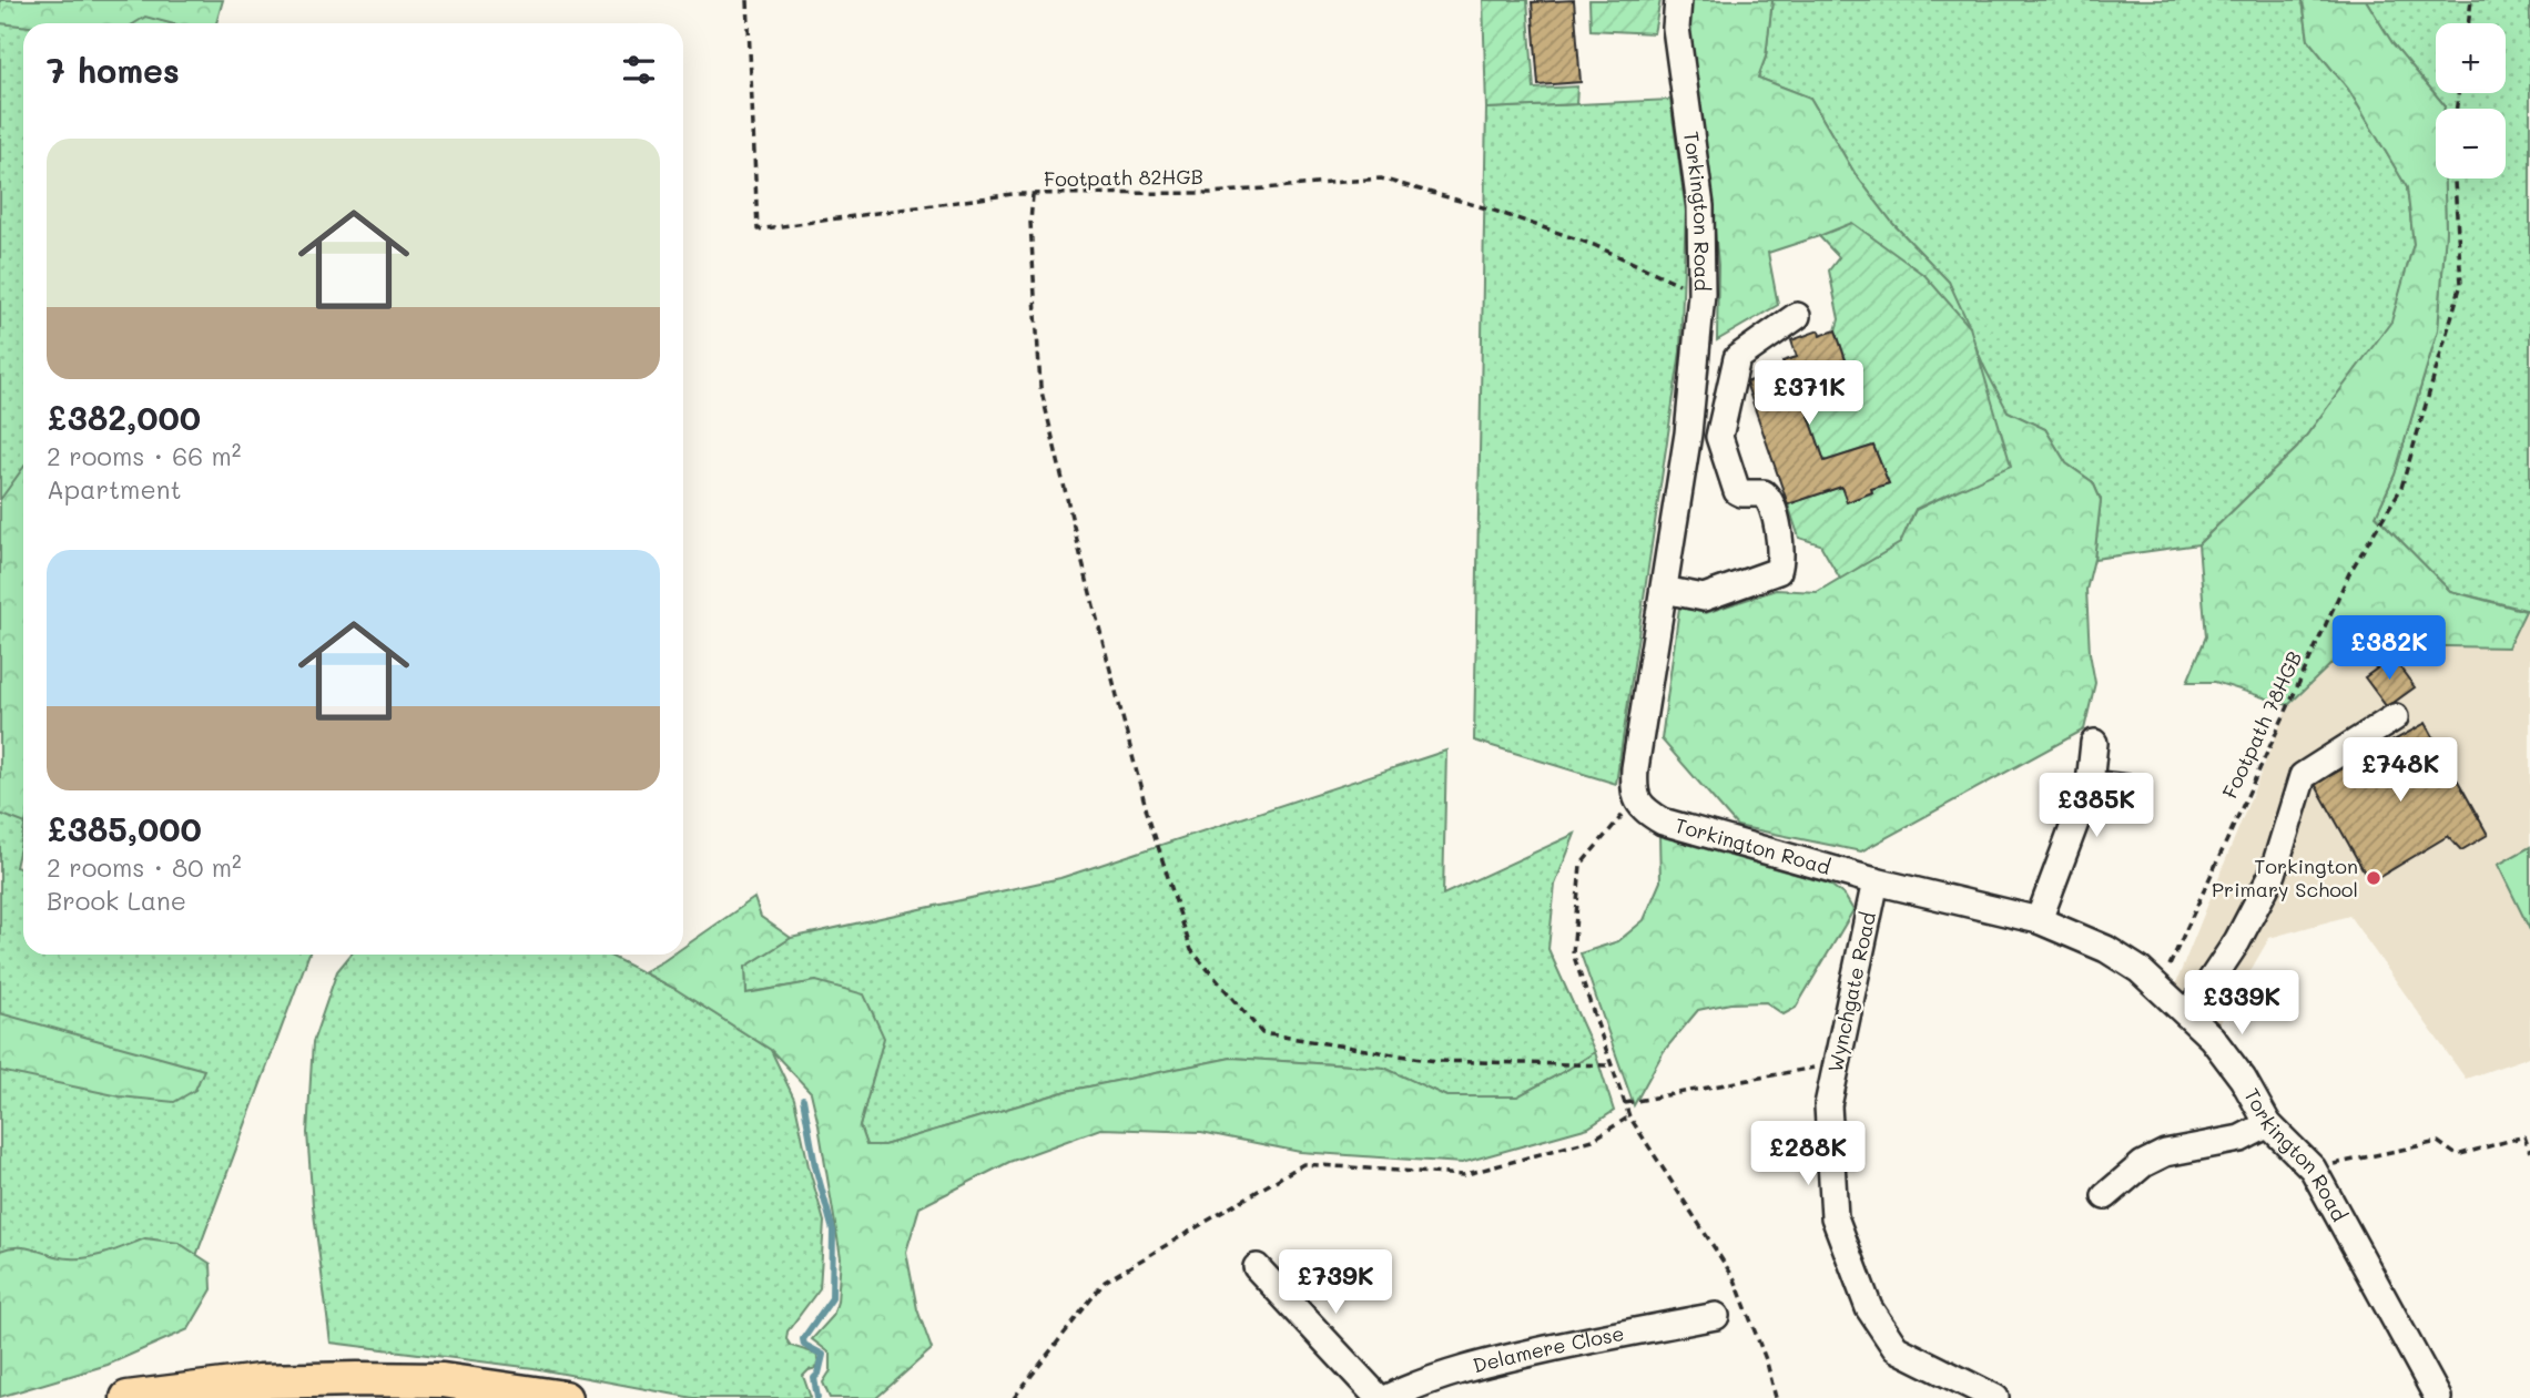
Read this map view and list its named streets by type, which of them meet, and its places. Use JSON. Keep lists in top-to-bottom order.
{
  "streets": {
    "street": ["Torkington Road", "Wynchgate Road", "Delamere Close"],
    "path": ["Footpath 82HGB", "Footpath 78HGB"]
  },
  "crossings": [
    ["Footpath 82HGB", "Torkington Road"],
    ["Torkington Road", "Footpath 78HGB"],
    ["Torkington Road", "Wynchgate Road"]
  ],
  "places": ["Torkington Primary School"],
  "page": {
    "map_buttons": ["+", "−"],
    "heading": "7 homes",
    "list": [
      {
        "name": "£382,000",
        "note": "2 rooms · 66 m² · Apartment"
      },
      {
        "name": "£385,000",
        "note": "2 rooms · 80 m² · Brook Lane"
      }
    ],
    "price": [
      "£371K",
      "£382K",
      "£748K",
      "£385K",
      "£339K",
      "£288K",
      "£739K"
    ]
  }
}
